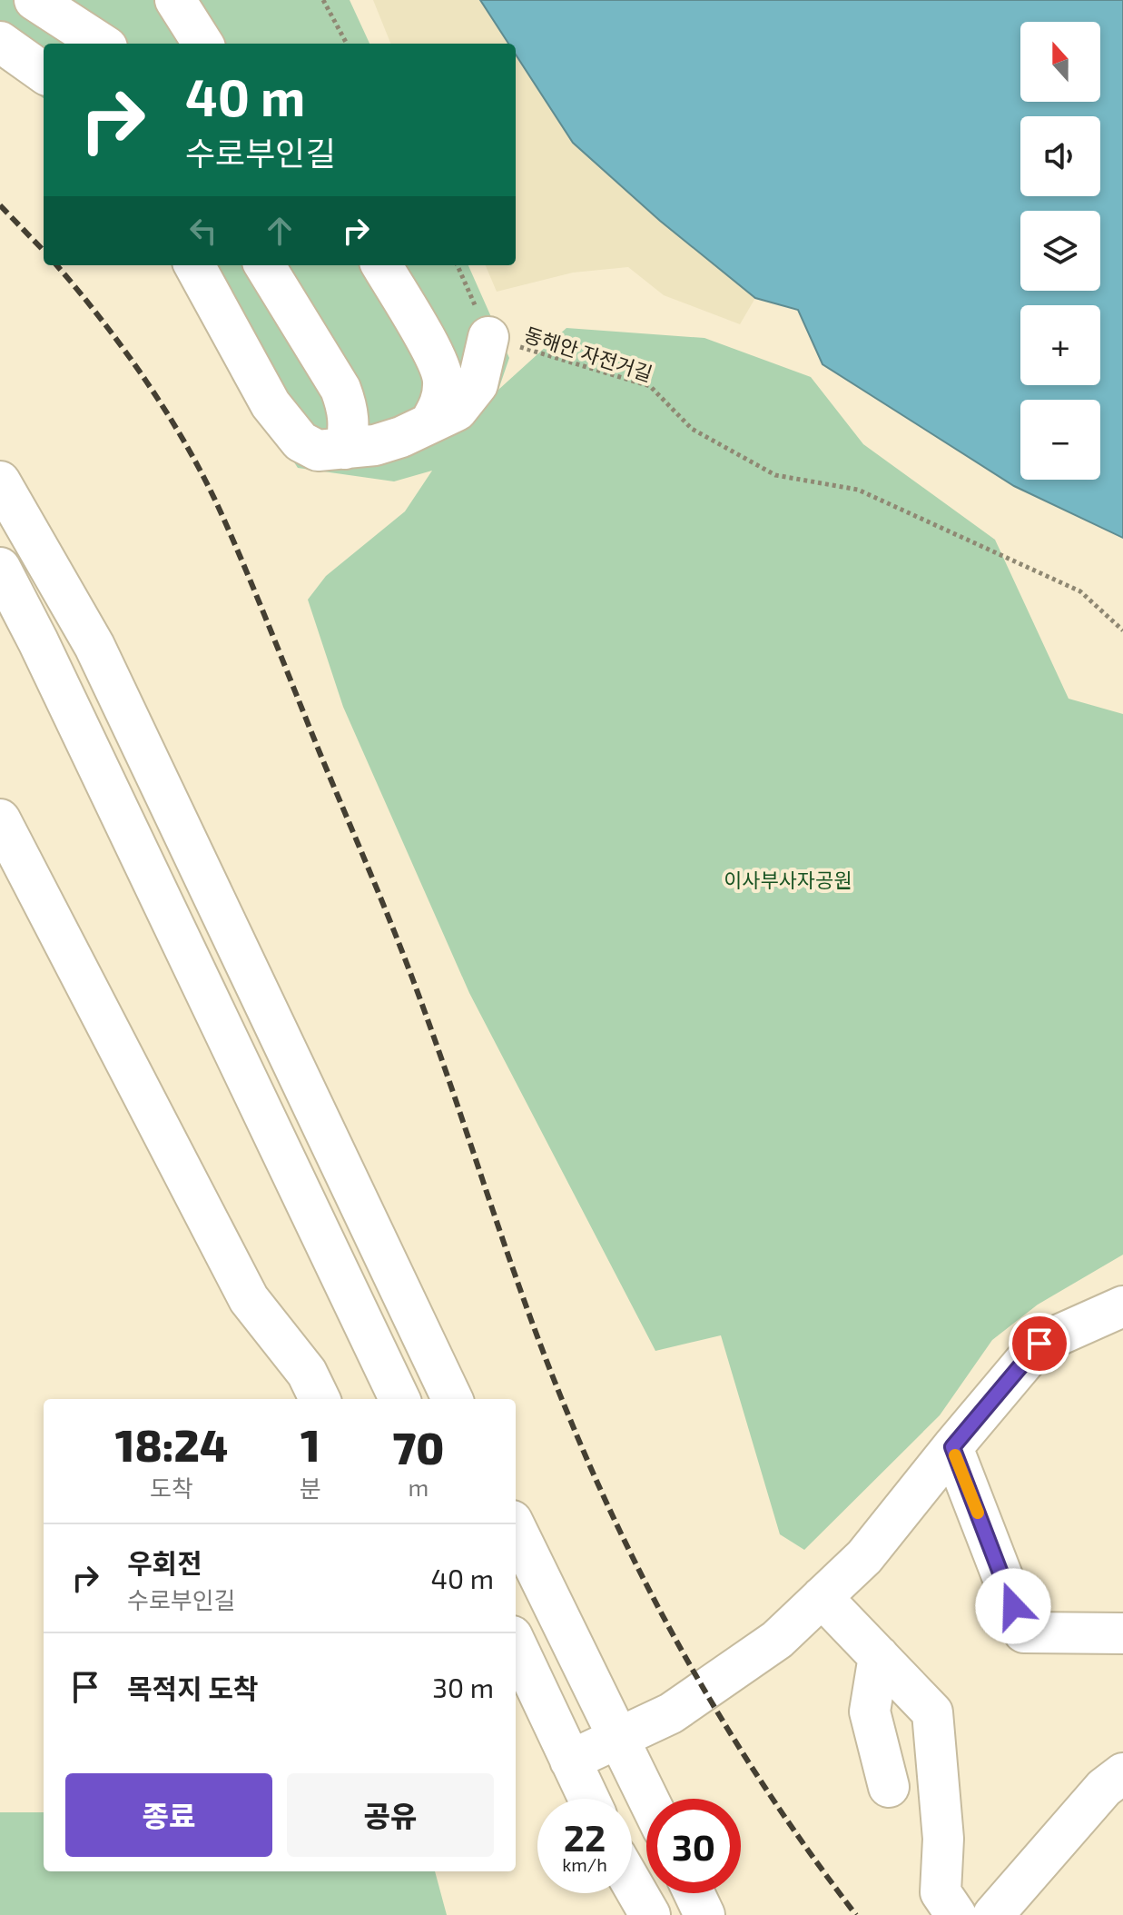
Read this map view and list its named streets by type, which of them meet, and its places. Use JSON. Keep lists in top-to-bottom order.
{
  "streets": {
    "path": ["동해안 자전거길"]
  },
  "parks": ["이사부사자공원"],
  "north": "top",
  "page": {
    "map_buttons": ["+", "−"],
    "turn": ["40 m", "수로부인길"],
    "eta": [
      "18:24",
      "도착",
      "1",
      "분",
      "70",
      "m"
    ],
    "list": [
      {
        "name": "우회전",
        "note": "수로부인길",
        "value": "40 m"
      },
      {
        "name": "목적지 도착",
        "value": "30 m"
      }
    ],
    "buttons": ["종료", "공유"],
    "speed": "22 km/h",
    "limit": "30"
  }
}
